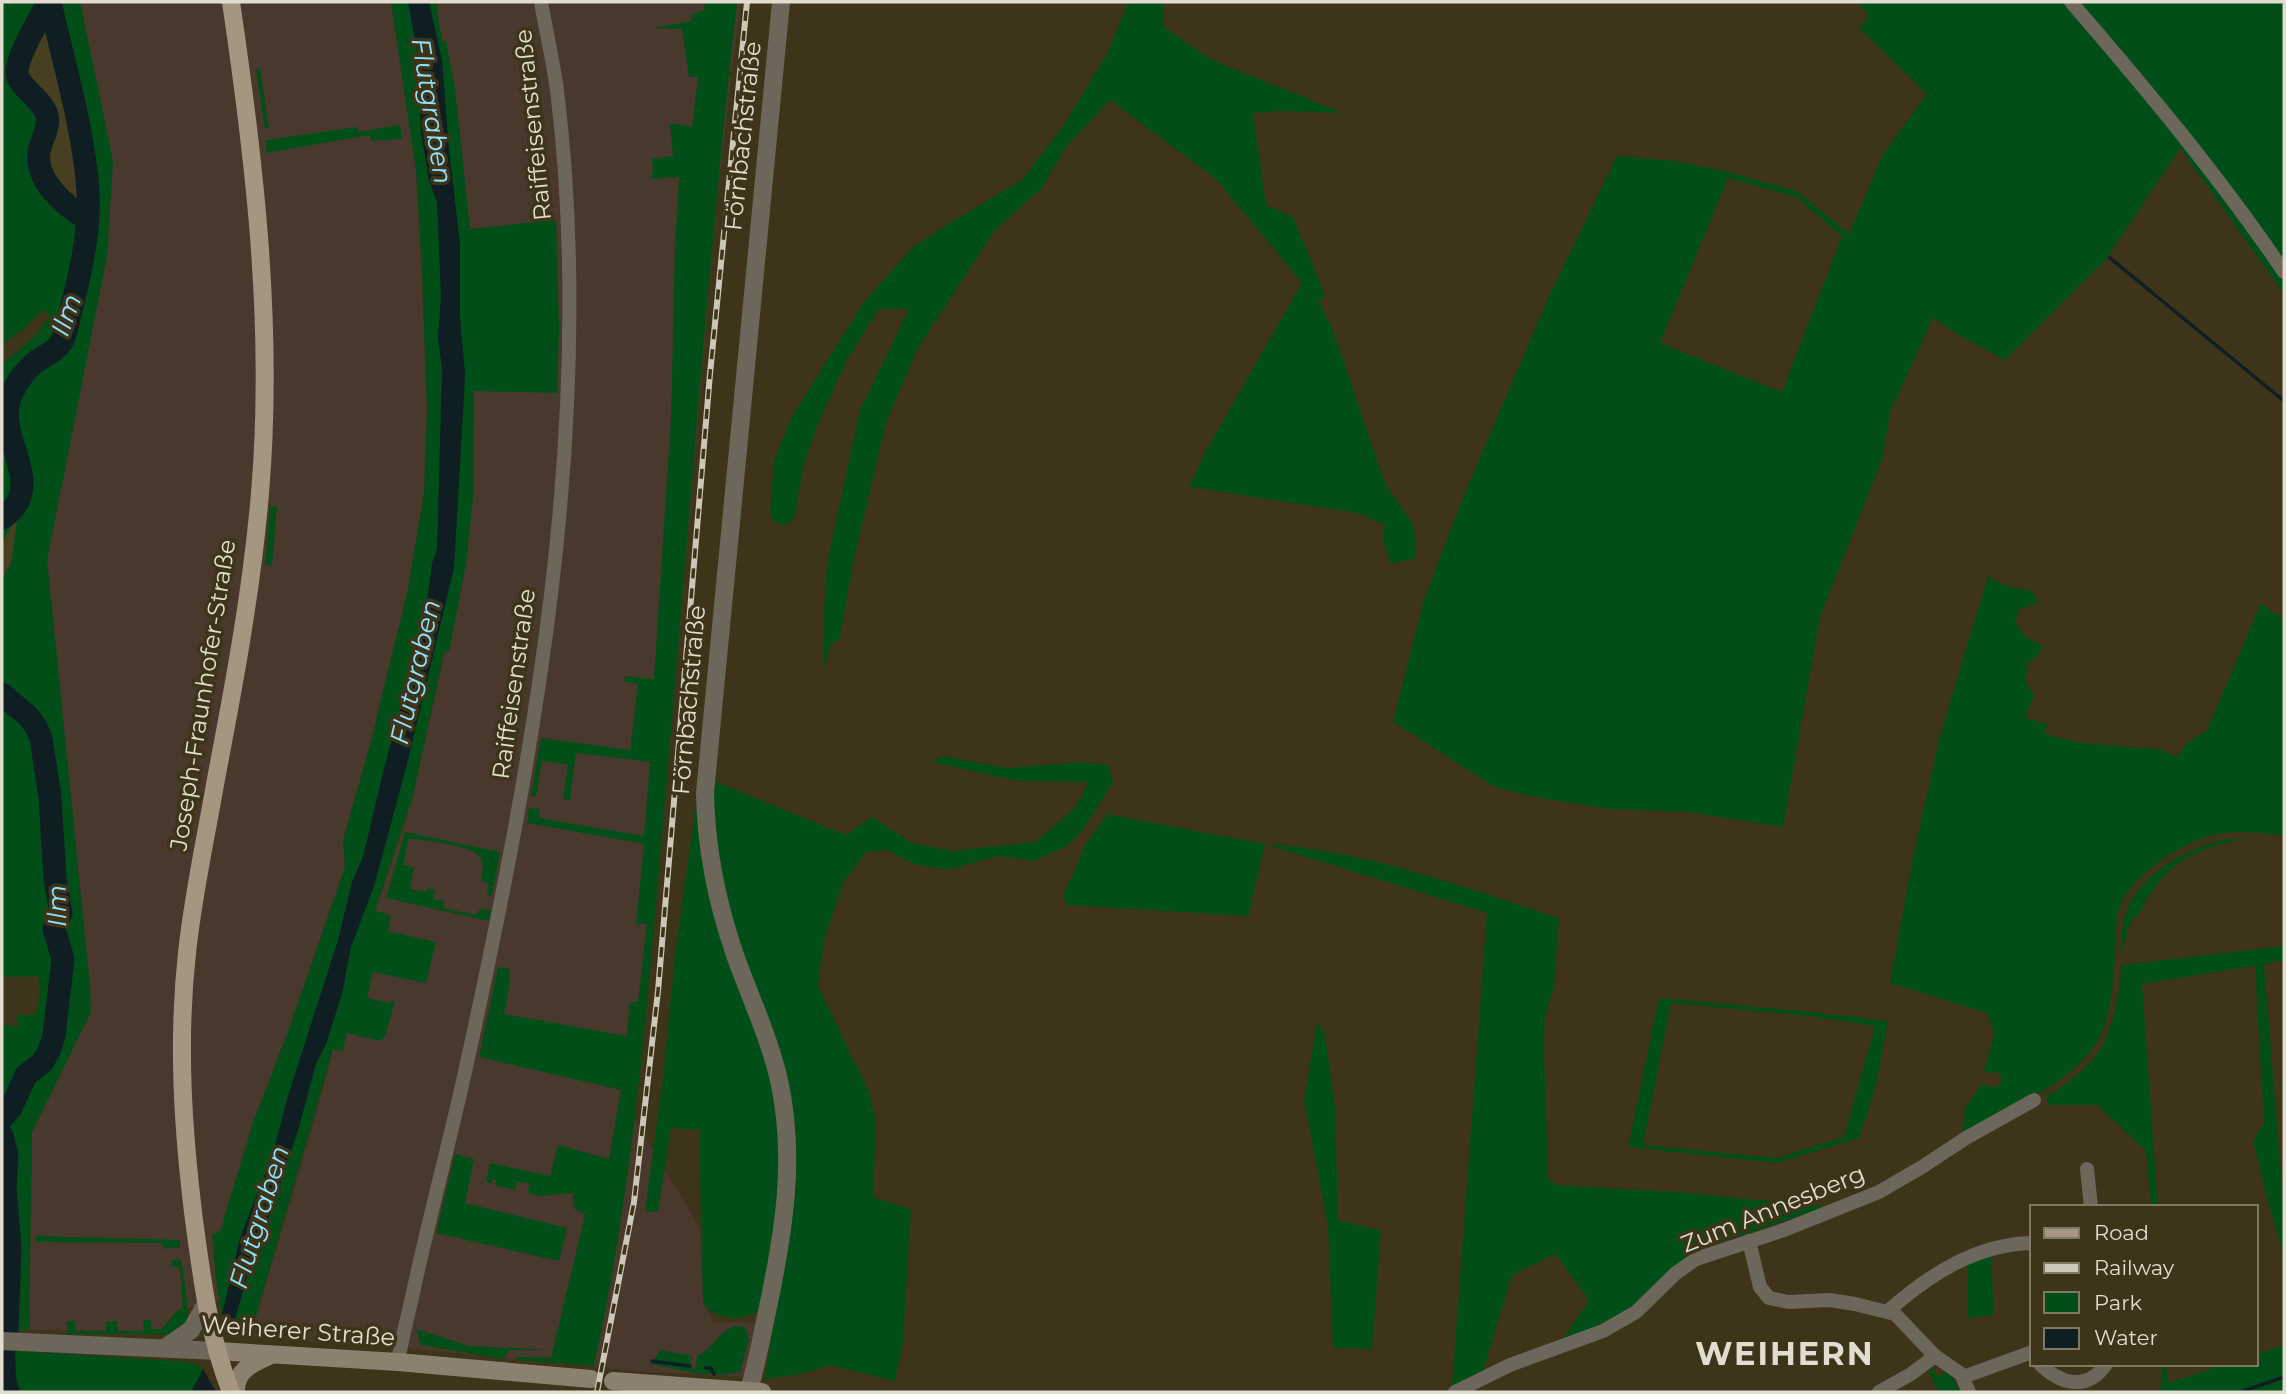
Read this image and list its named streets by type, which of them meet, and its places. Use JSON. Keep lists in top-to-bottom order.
{
  "streets": {
    "main road": ["Joseph-Fraunhofer-Straße", "Weiherer Straße"],
    "street": ["Raiffeisenstraße", "Förnbachstraße", "Zum Annesberg"]
  },
  "crossings": [
    ["Raiffeisenstraße", "Weiherer Straße"],
    ["Joseph-Fraunhofer-Straße", "Weiherer Straße"]
  ],
  "districts": ["WEIHERN"],
  "water": ["Flutgraben", "Ilm"],
  "legend": [
    "Road",
    "Railway",
    "Park",
    "Water"
  ]
}
